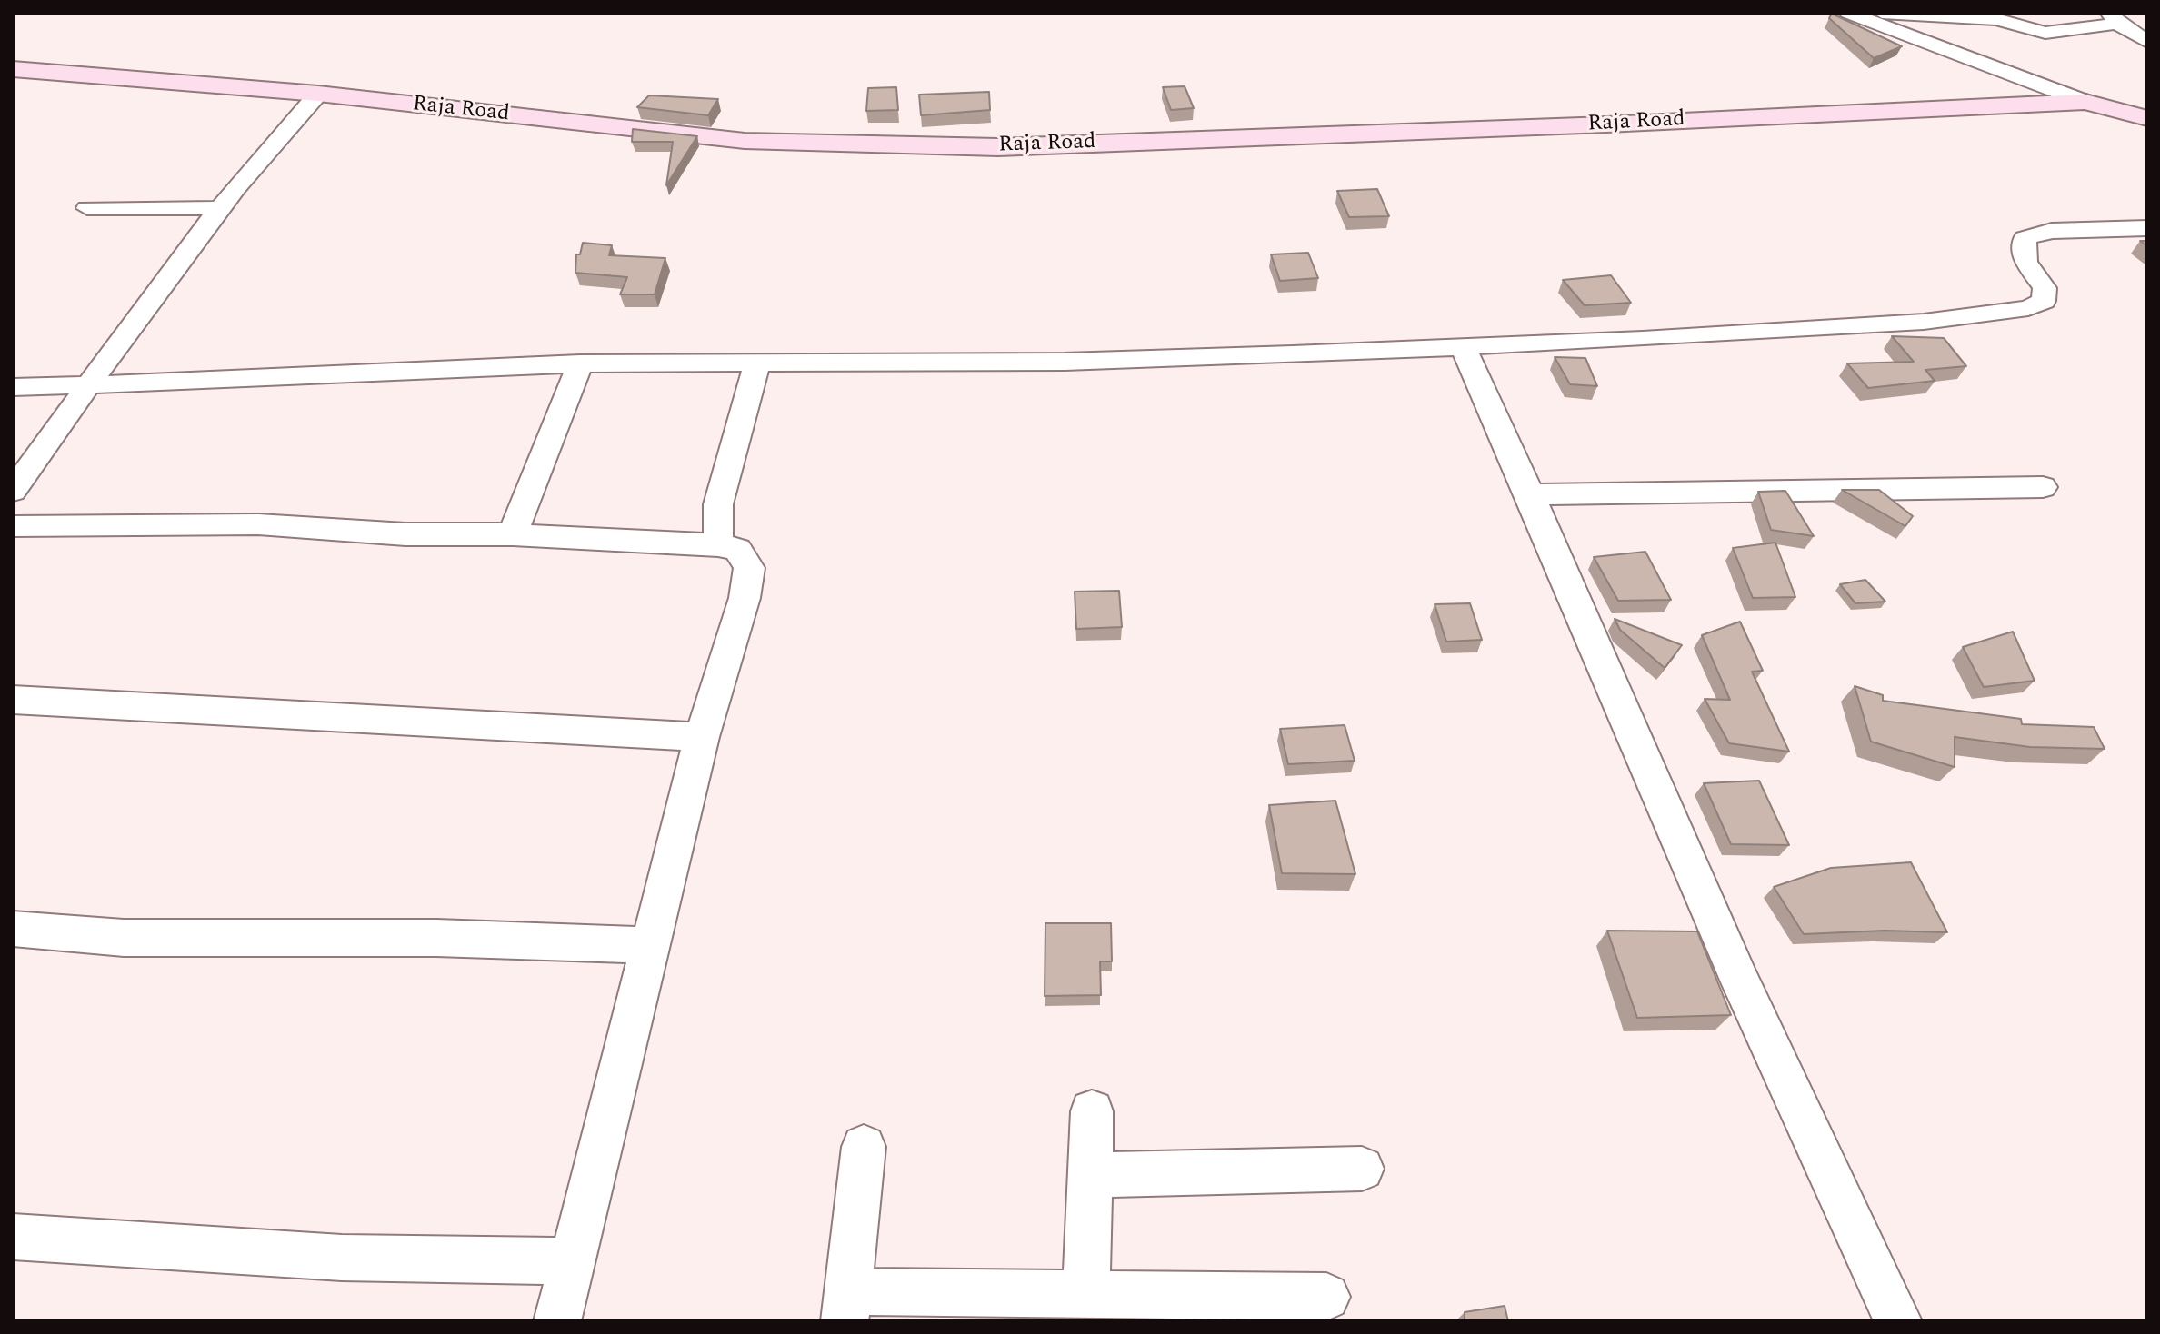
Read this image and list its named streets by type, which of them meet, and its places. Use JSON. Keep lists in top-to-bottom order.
{
  "streets": {
    "street": ["Raja Road"]
  }
}
